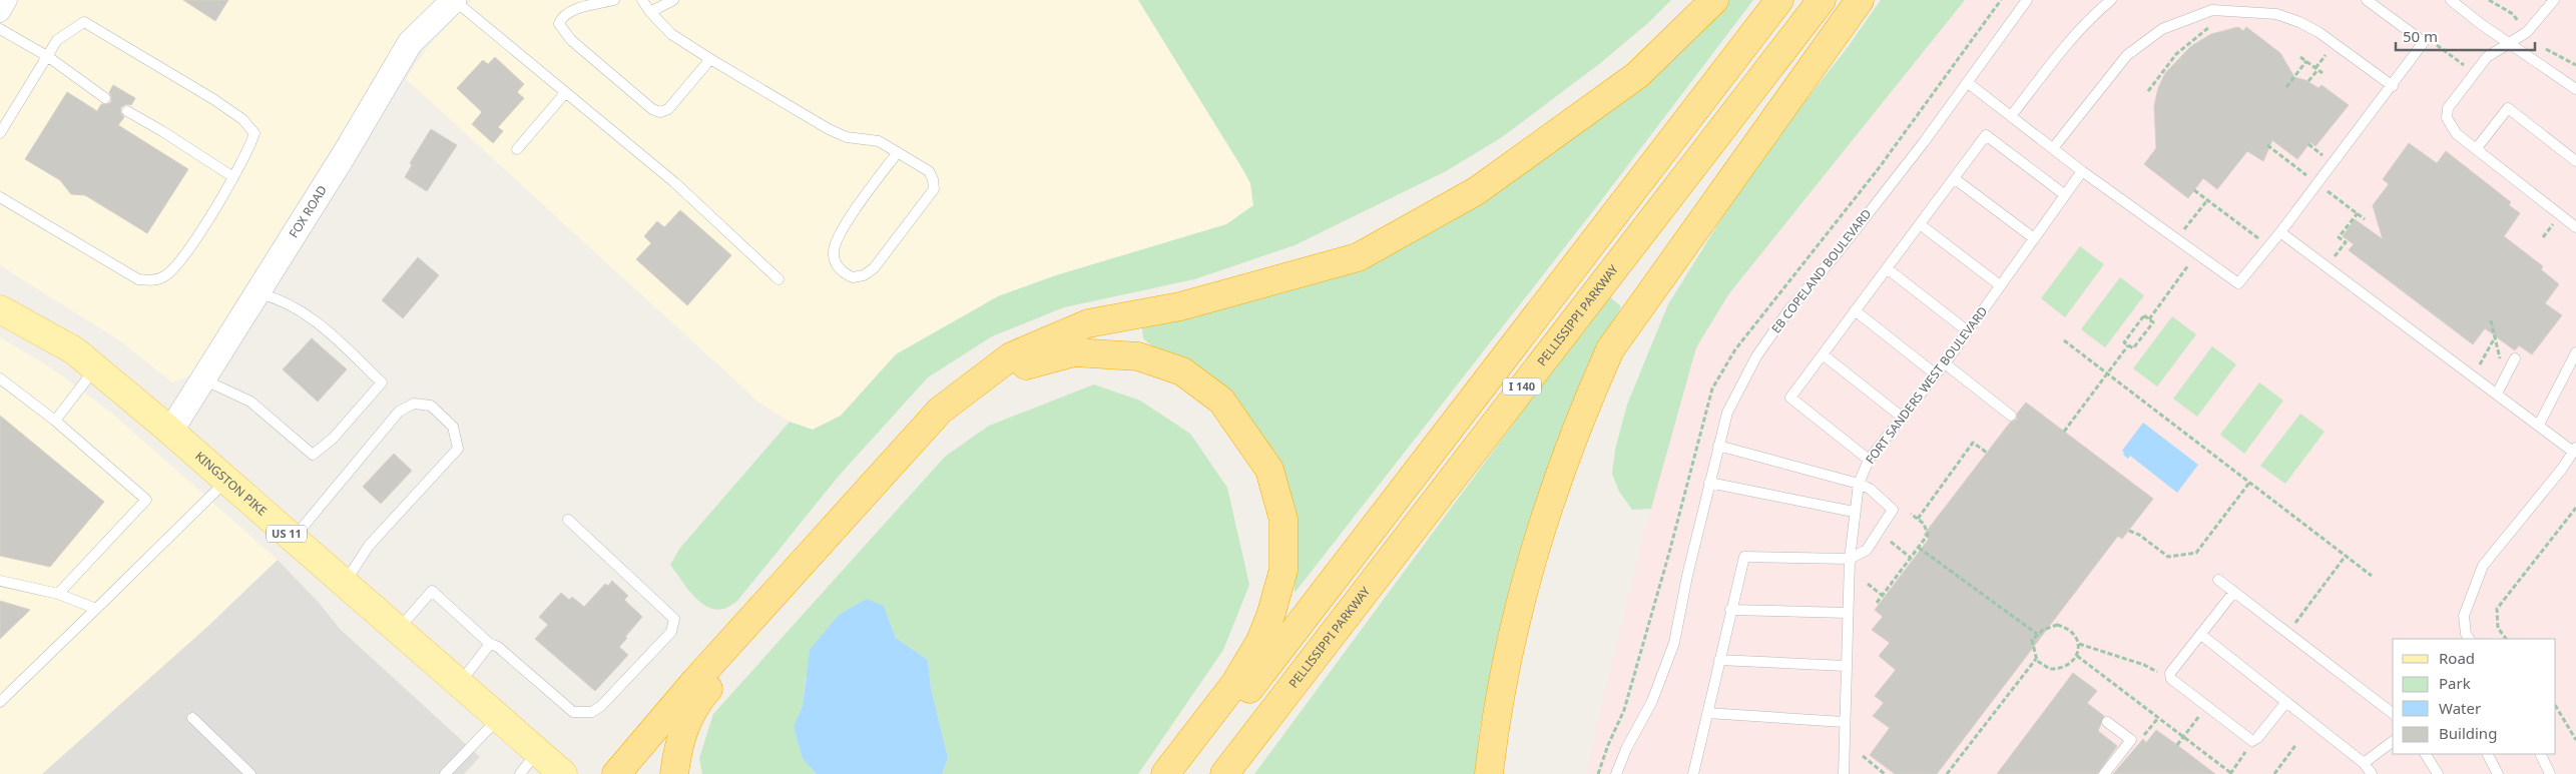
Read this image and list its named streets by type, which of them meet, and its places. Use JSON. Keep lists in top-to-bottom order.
{
  "streets": {
    "highway": ["PELLISSIPPI PARKWAY", "I 140"],
    "main road": ["KINGSTON PIKE", "US 11"],
    "street": ["FOX ROAD"],
    "lane": ["EB COPELAND BOULEVARD", "FORT SANDERS WEST BOULEVARD"]
  },
  "crossings": [
    ["FOX ROAD", "KINGSTON PIKE"]
  ],
  "legend": [
    "Road",
    "Park",
    "Water",
    "Building"
  ],
  "scale_bar": "50 m"
}
